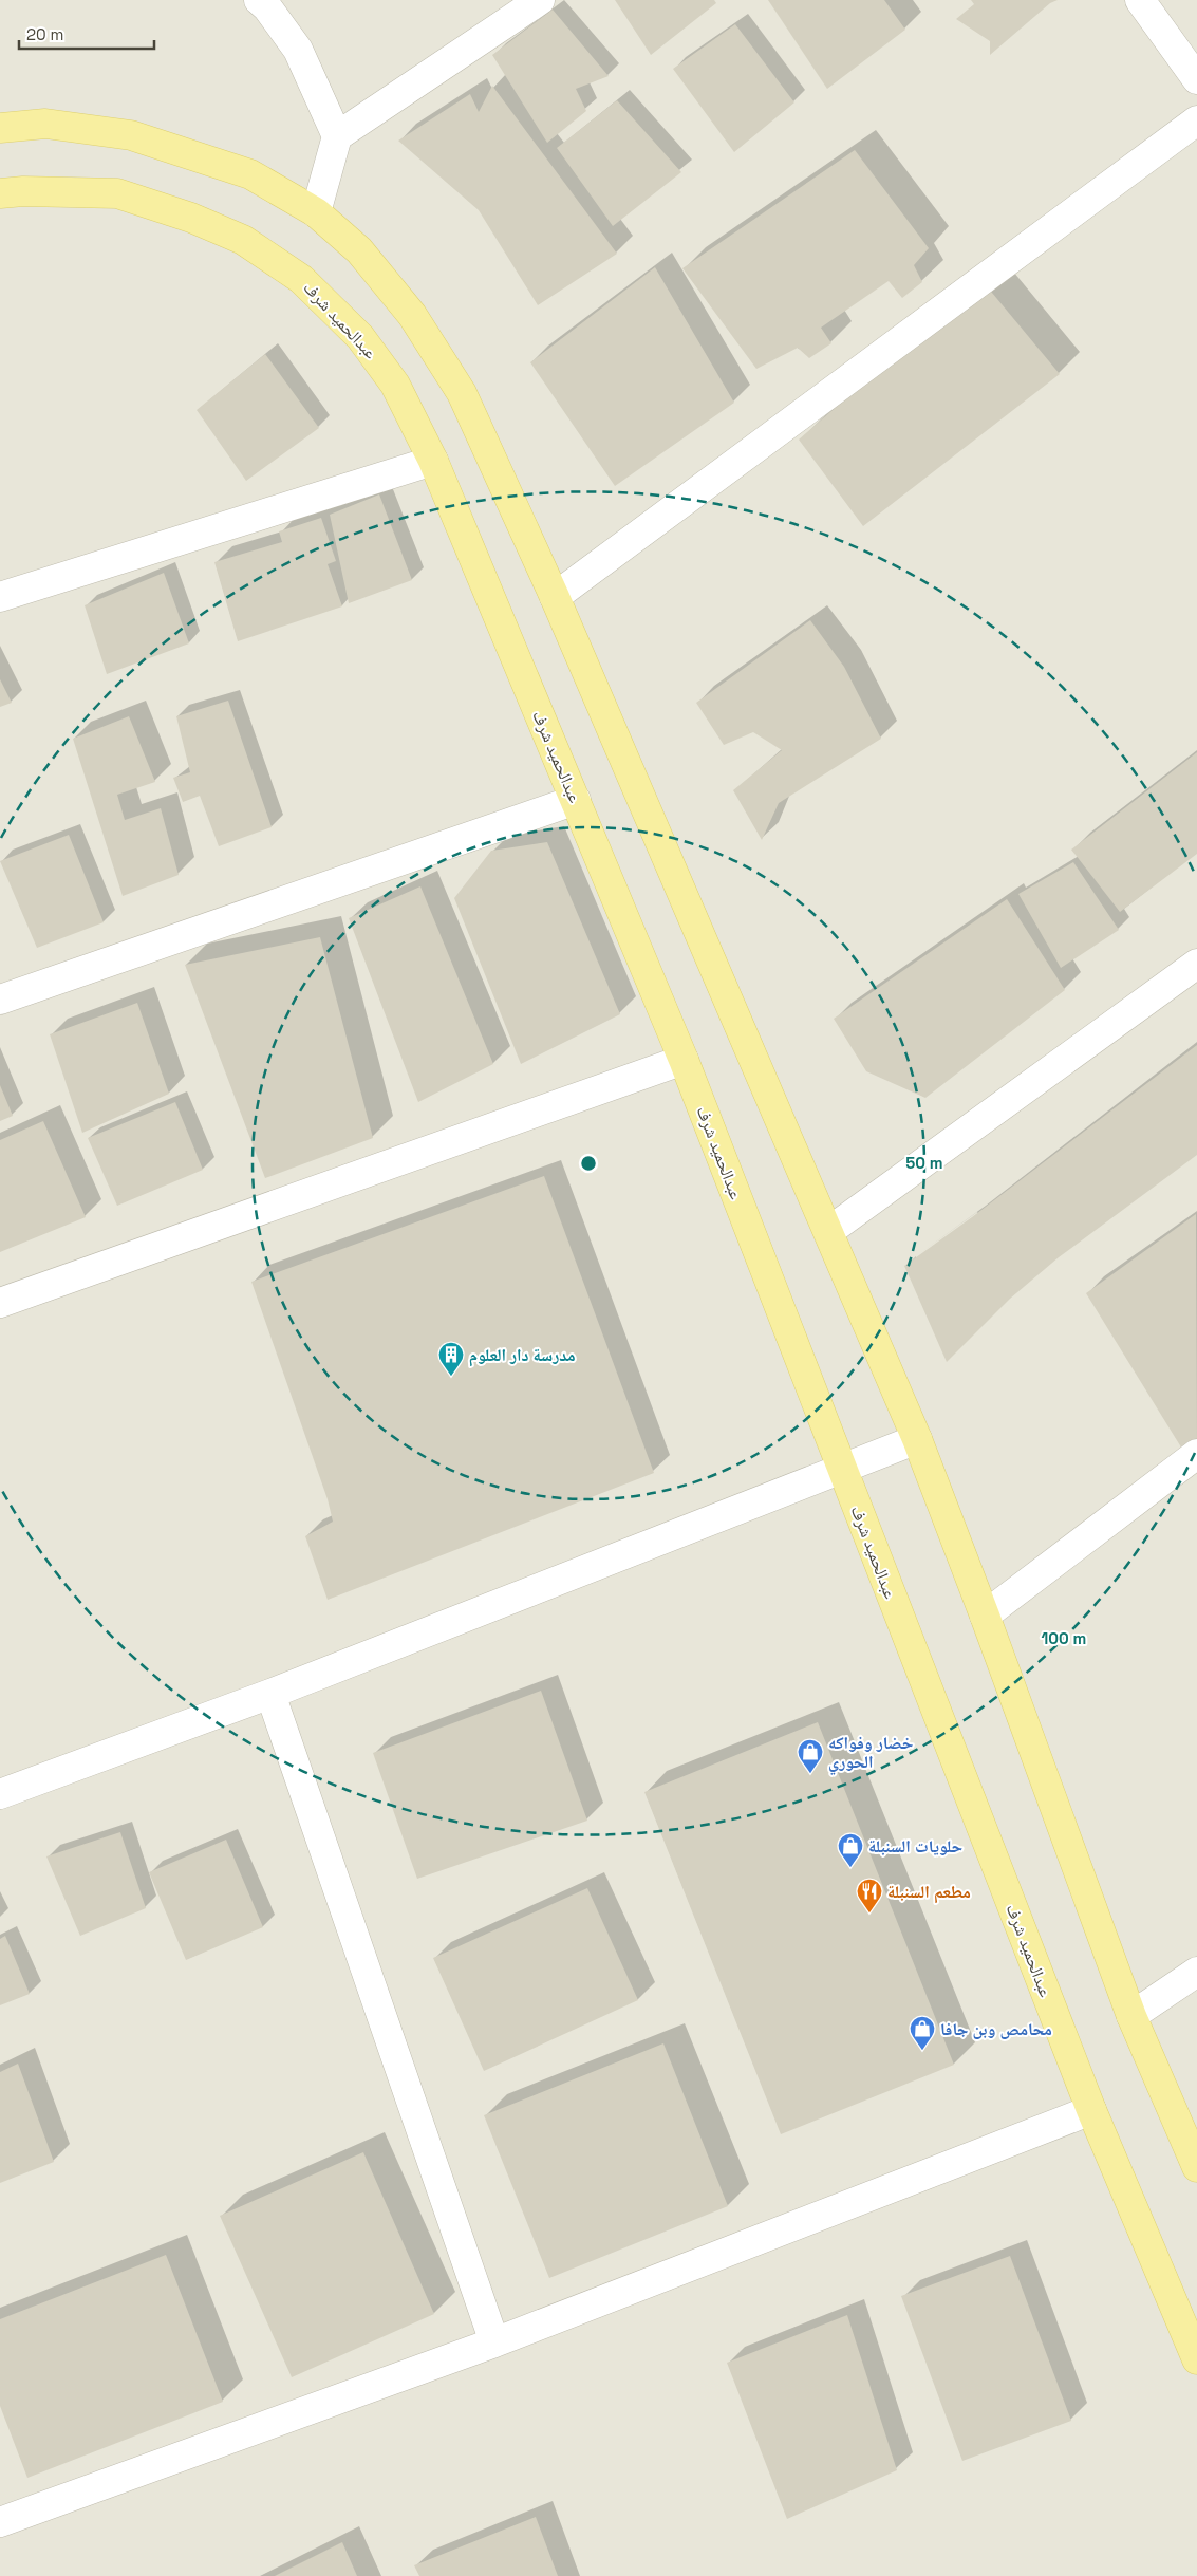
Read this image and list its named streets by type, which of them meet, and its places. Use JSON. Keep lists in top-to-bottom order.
{
  "streets": {
    "main road": ["عبدالحميد شرف"]
  },
  "places": {
    "building": ["مدرسة دار العلوم"],
    "shop": ["خضار وفواكه الحوري", "حلويات السنبلة", "محامص وبن جافا"],
    "restaurant": ["مطعم السنبلة"]
  },
  "scale_bar": "20 m",
  "rings": ["50 m", "100 m"]
}
